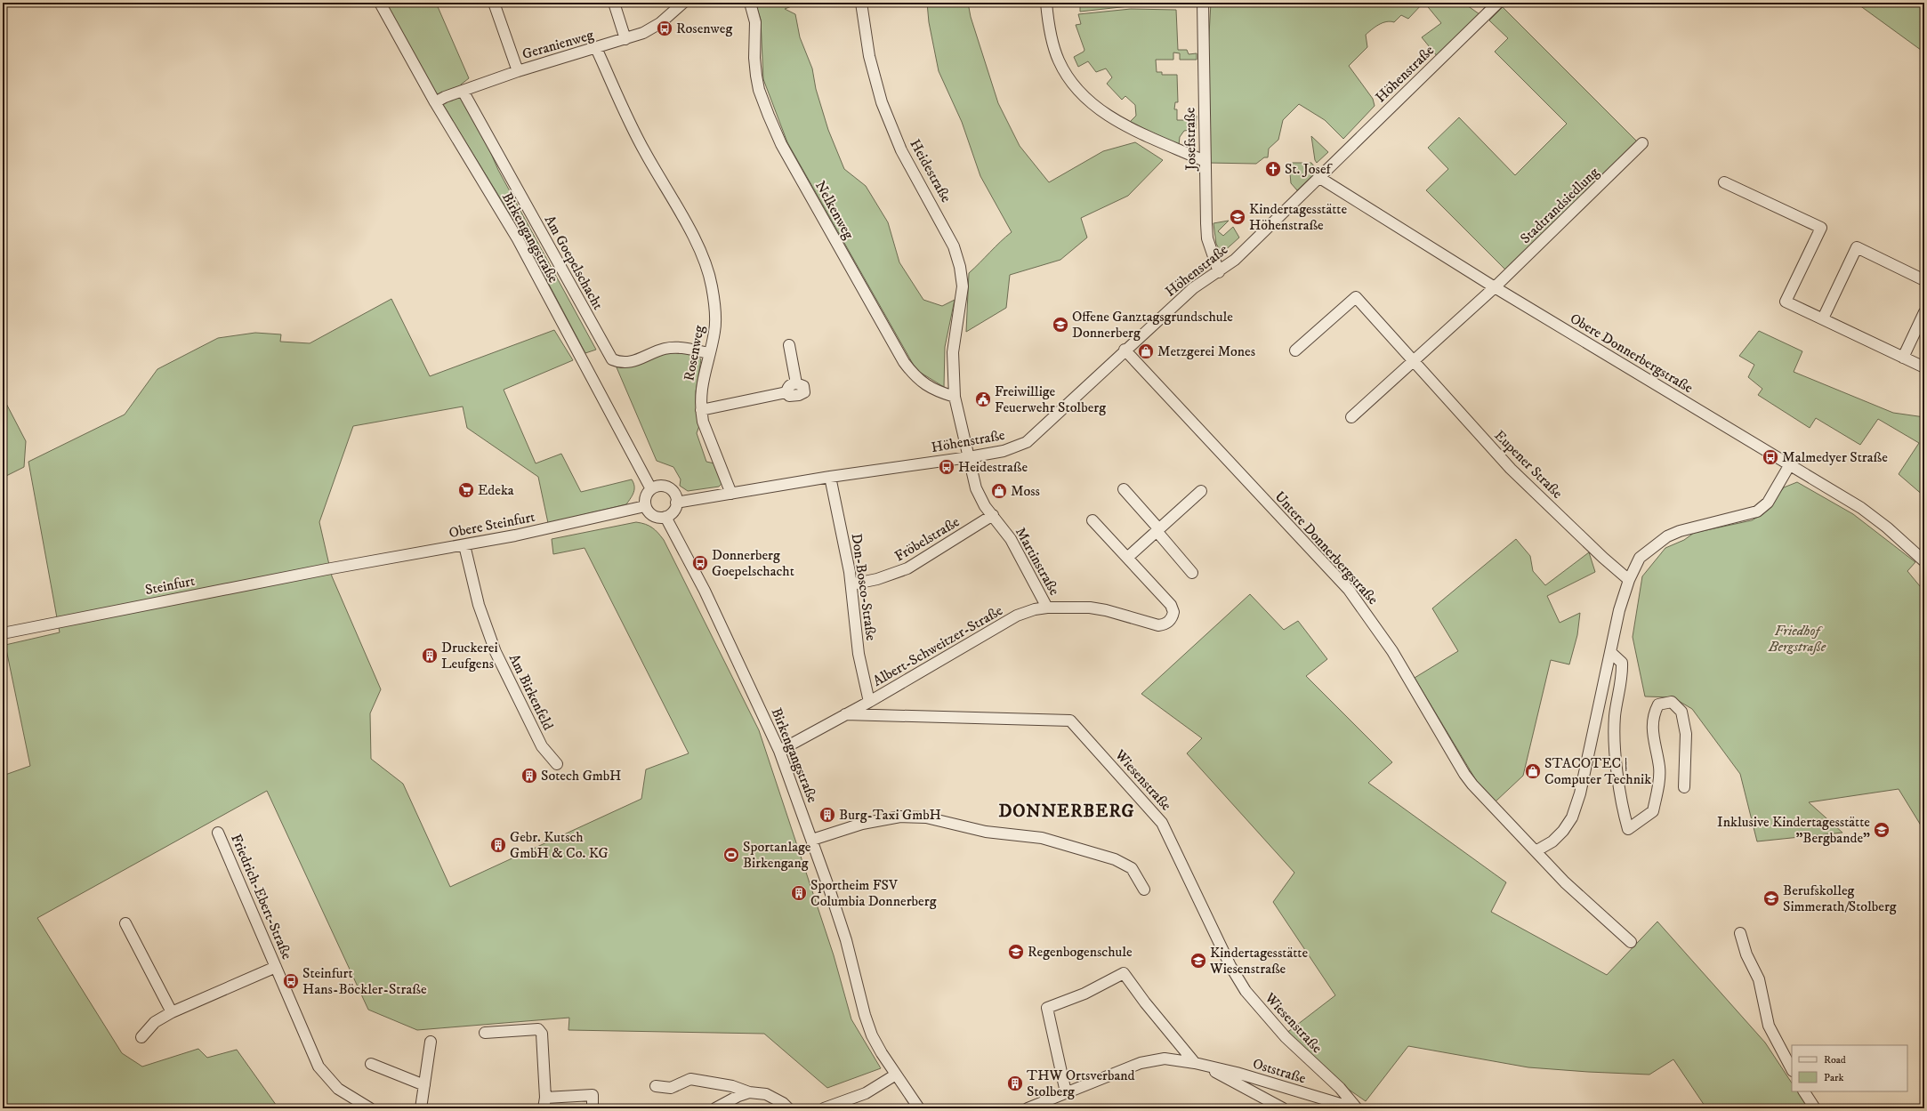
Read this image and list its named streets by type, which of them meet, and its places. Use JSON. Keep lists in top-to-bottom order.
{
  "streets": {
    "street": [
      "Geranienweg",
      "Höhenstraße",
      "Josefstraße",
      "Heidestraße",
      "Stadtrandsiedlung",
      "Nelkenweg",
      "Birkengangstraße",
      "Am Goepelschacht",
      "Rosenweg",
      "Obere Donnerbergstraße",
      "Eupener Straße",
      "Obere Steinfurt",
      "Fröbelstraße",
      "Untere Donnerbergstraße",
      "Martinstraße",
      "Steinfurt",
      "Don-Bosco-Straße",
      "Albert-Schweitzer-Straße",
      "Am Birkenfeld",
      "Wiesenstraße",
      "Friedrich-Ebert-Straße",
      "Oststraße"
    ]
  },
  "crossings": [
    ["Geranienweg", "Birkengangstraße"],
    ["Geranienweg", "Am Goepelschacht"],
    ["Geranienweg", "Rosenweg"],
    ["Höhenstraße", "Josefstraße"],
    ["Höhenstraße", "Heidestraße"],
    ["Höhenstraße", "Birkengangstraße"],
    ["Höhenstraße", "Rosenweg"],
    ["Höhenstraße", "Obere Donnerbergstraße"],
    ["Höhenstraße", "Obere Steinfurt"],
    ["Höhenstraße", "Untere Donnerbergstraße"],
    ["Höhenstraße", "Martinstraße"],
    ["Höhenstraße", "Don-Bosco-Straße"],
    ["Heidestraße", "Nelkenweg"],
    ["Heidestraße", "Martinstraße"],
    ["Stadtrandsiedlung", "Obere Donnerbergstraße"],
    ["Birkengangstraße", "Obere Steinfurt"],
    ["Am Goepelschacht", "Rosenweg"],
    ["Obere Steinfurt", "Steinfurt"],
    ["Obere Steinfurt", "Am Birkenfeld"],
    ["Fröbelstraße", "Martinstraße"],
    ["Fröbelstraße", "Don-Bosco-Straße"],
    ["Martinstraße", "Albert-Schweitzer-Straße"],
    ["Don-Bosco-Straße", "Albert-Schweitzer-Straße"],
    ["Albert-Schweitzer-Straße", "Wiesenstraße"],
    ["Wiesenstraße", "Oststraße"]
  ],
  "districts": ["DONNERBERG"],
  "parks": ["Friedhof Bergstraße"],
  "places": {
    "bus stop": [
      "Rosenweg",
      "Malmedyer Straße",
      "Heidestraße",
      "Donnerberg Goepelschacht",
      "Steinfurt Hans-Böckler-Straße"
    ],
    "church": ["St. Josef"],
    "school or university": [
      "Kindertagesstätte Höhenstraße",
      "Offene Ganztagsgrundschule Donnerberg",
      "Inklusive Kindertagesstätte \"Bergbande\"",
      "Berufskolleg Simmerath/Stolberg",
      "Regenbogenschule",
      "Kindertagesstätte Wiesenstraße"
    ],
    "shop": ["Metzgerei Mones", "Moss", "STACOTEC | Computer Technik"],
    "public building": ["Freiwillige Feuerwehr Stolberg"],
    "supermarket": ["Edeka"],
    "building": [
      "Druckerei Leufgens",
      "Sotech GmbH",
      "Burg-Taxi GmbH",
      "Gebr. Kutsch GmbH & Co. KG",
      "Sportheim FSV Columbia Donnerberg",
      "THW Ortsverband Stolberg"
    ],
    "sports": ["Sportanlage Birkengang"]
  },
  "legend": ["Road", "Park"]
}
